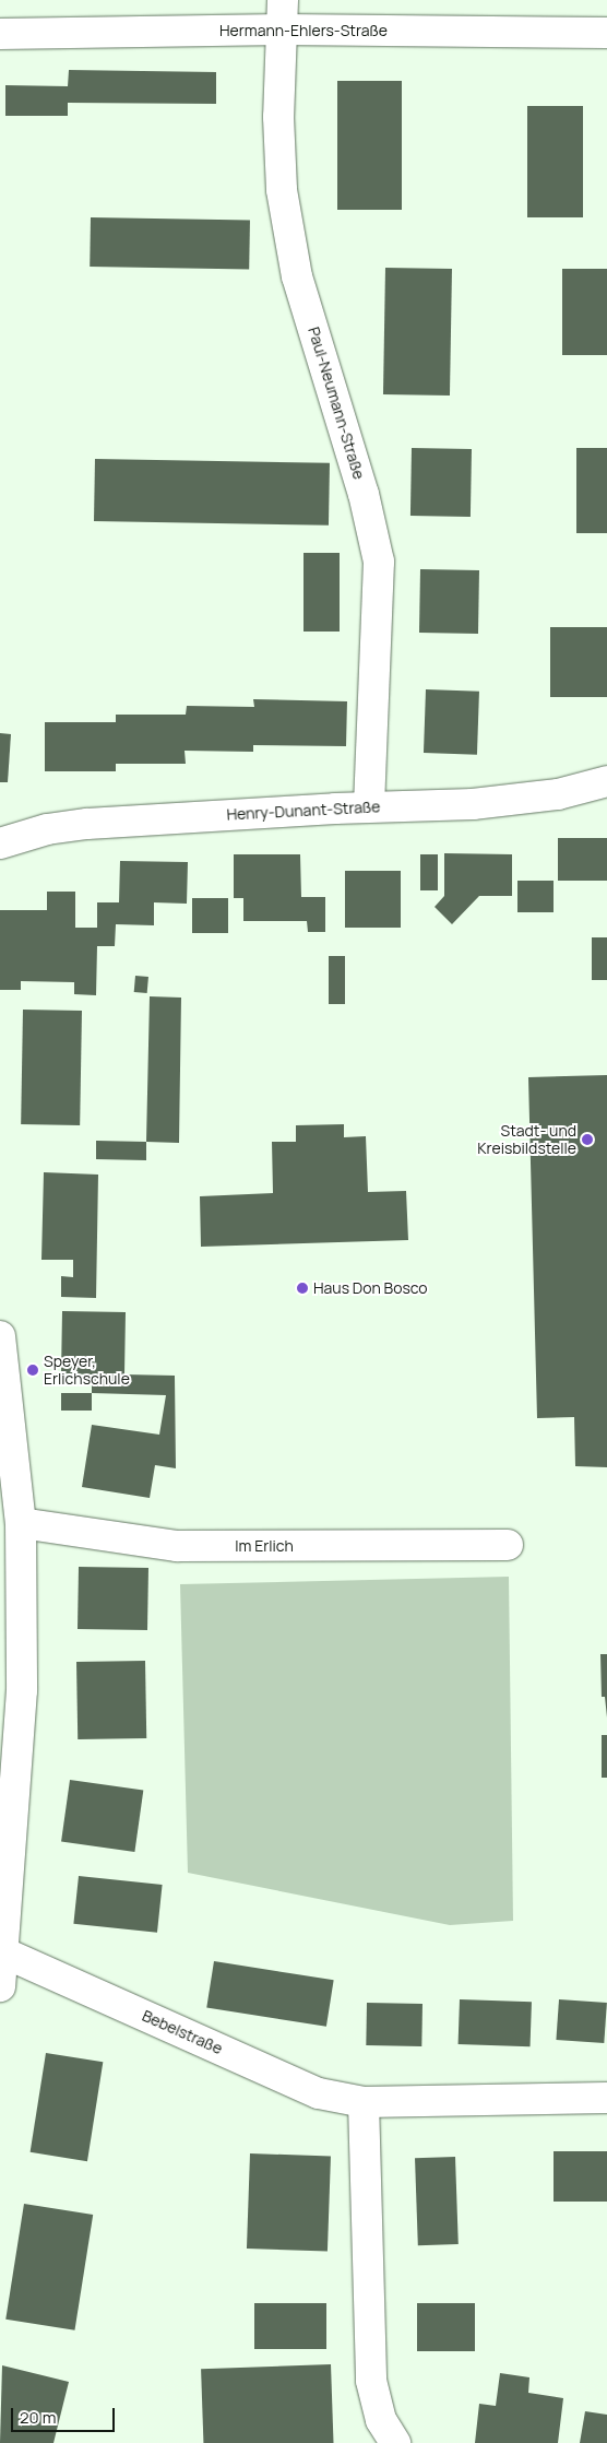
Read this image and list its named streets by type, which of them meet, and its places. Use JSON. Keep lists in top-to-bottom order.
{
  "streets": {
    "street": [
      "Hermann-Ehlers-Straße",
      "Paul-Neumann-Straße",
      "Henry-Dunant-Straße",
      "Im Erlich",
      "Bebelstraße"
    ]
  },
  "crossings": [
    ["Hermann-Ehlers-Straße", "Paul-Neumann-Straße"],
    ["Paul-Neumann-Straße", "Henry-Dunant-Straße"]
  ],
  "places": ["Stadt- und Kreisbildstelle", "Haus Don Bosco", "Speyer, Erlichschule"],
  "scale_bar": "20 m"
}
